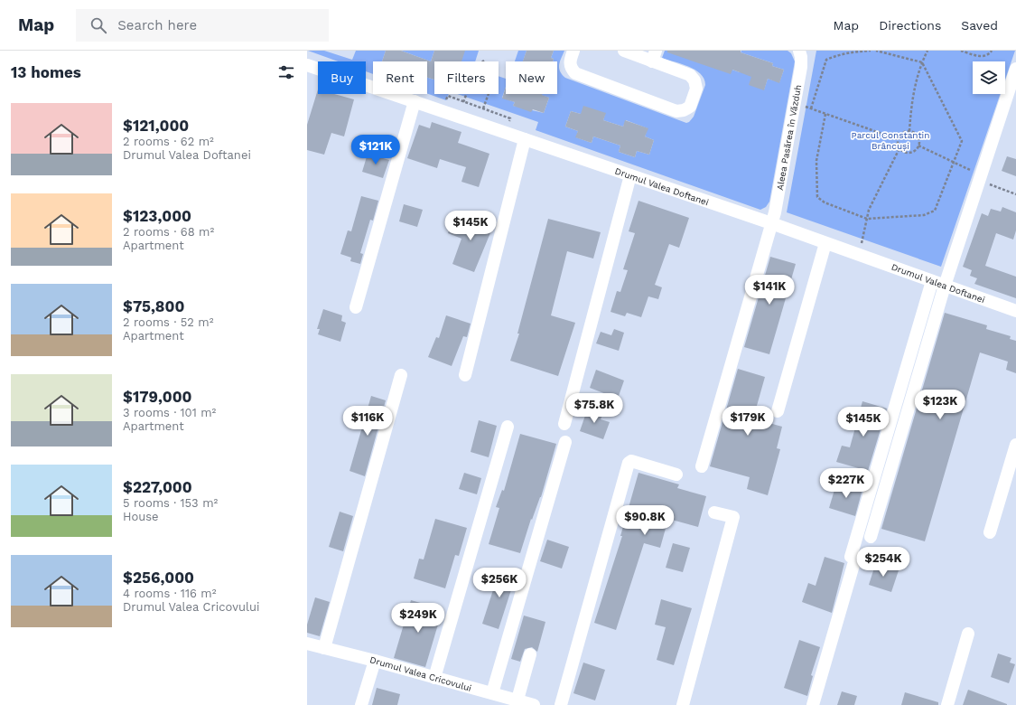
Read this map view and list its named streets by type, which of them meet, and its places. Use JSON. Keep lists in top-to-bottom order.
{
  "streets": {
    "street": ["Aleea Pasărea în Văzduh", "Drumul Valea Doftanei", "Drumul Valea Cricovului"]
  },
  "crossings": [
    ["Aleea Pasărea în Văzduh", "Drumul Valea Doftanei"]
  ],
  "parks": ["Parcul Constantin Brâncuși"],
  "page": {
    "header": "Map",
    "search": "Search here",
    "nav": ["Map", "Directions", "Saved"],
    "heading": "13 homes",
    "chip": [
      "Buy",
      "Rent",
      "Filters",
      "New"
    ],
    "list": [
      {
        "name": "$121,000",
        "note": "2 rooms · 62 m² · Drumul Valea Doftanei"
      },
      {
        "name": "$123,000",
        "note": "2 rooms · 68 m² · Apartment"
      },
      {
        "name": "$75,800",
        "note": "2 rooms · 52 m² · Apartment"
      },
      {
        "name": "$179,000",
        "note": "3 rooms · 101 m² · Apartment"
      },
      {
        "name": "$227,000",
        "note": "5 rooms · 153 m² · House"
      },
      {
        "name": "$256,000",
        "note": "4 rooms · 116 m² · Drumul Valea Cricovului"
      }
    ],
    "price": [
      "$121K",
      "$145K",
      "$141K",
      "$123K",
      "$75.8K",
      "$116K",
      "$179K",
      "$145K",
      "$227K",
      "$90.8K",
      "$254K",
      "$256K",
      "$249K"
    ]
  }
}
